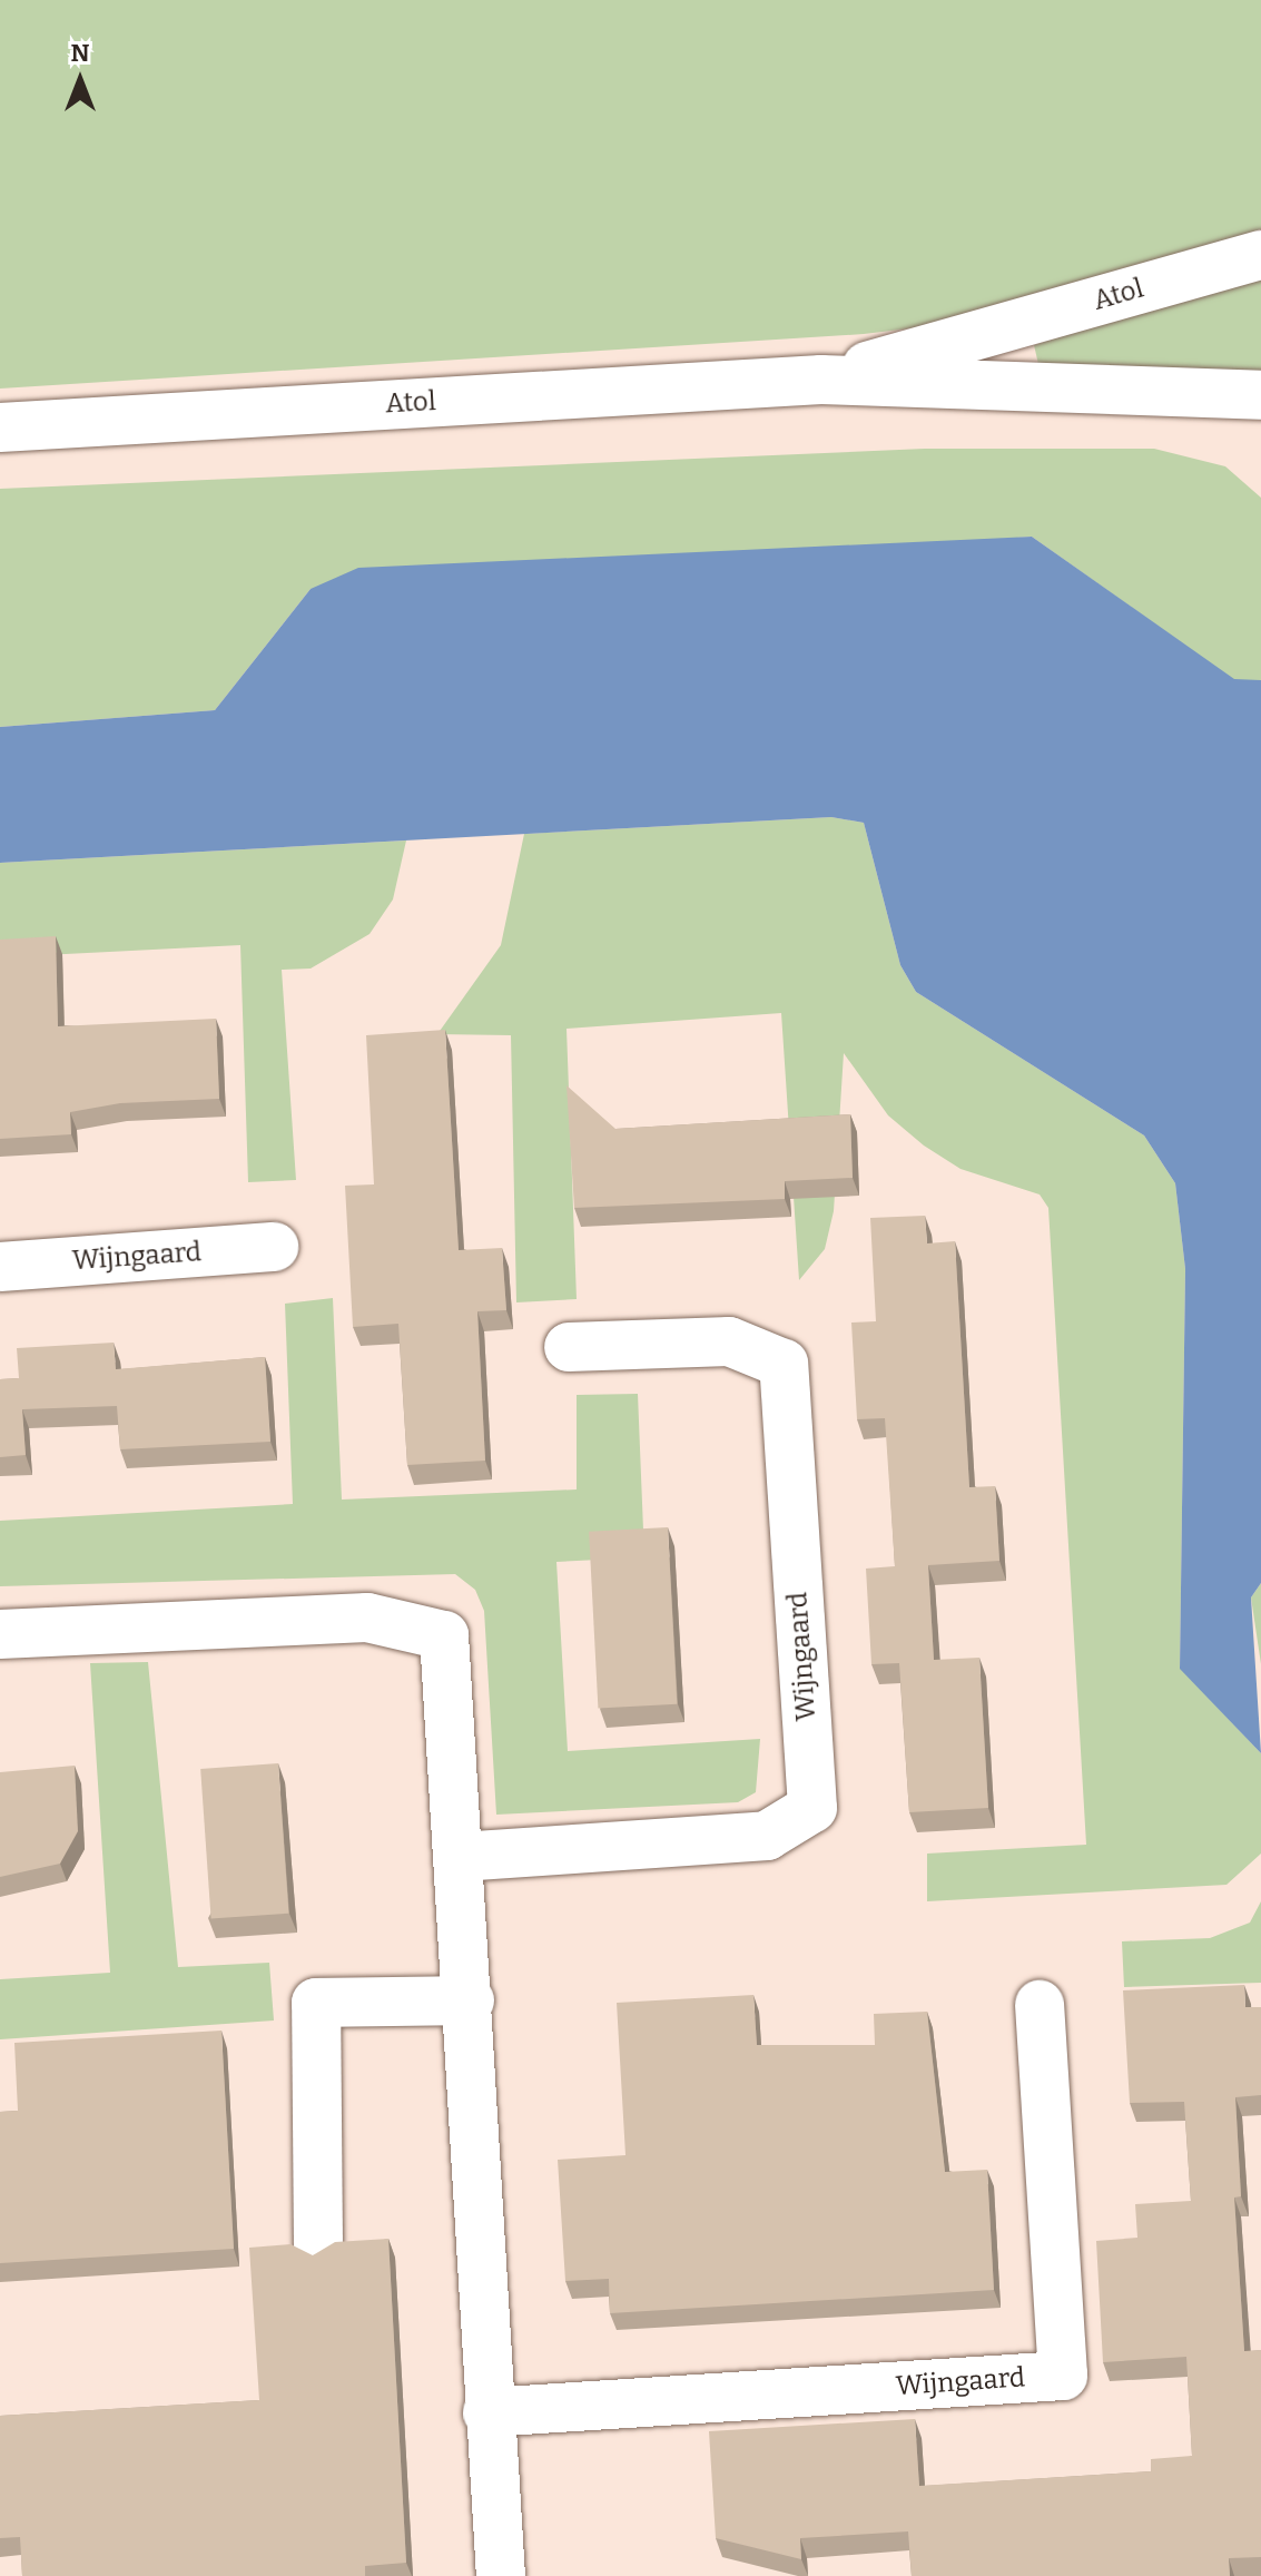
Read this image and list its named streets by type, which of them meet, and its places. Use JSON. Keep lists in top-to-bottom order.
{
  "streets": {
    "street": ["Atol", "Wijngaard"]
  },
  "north": "top"
}
